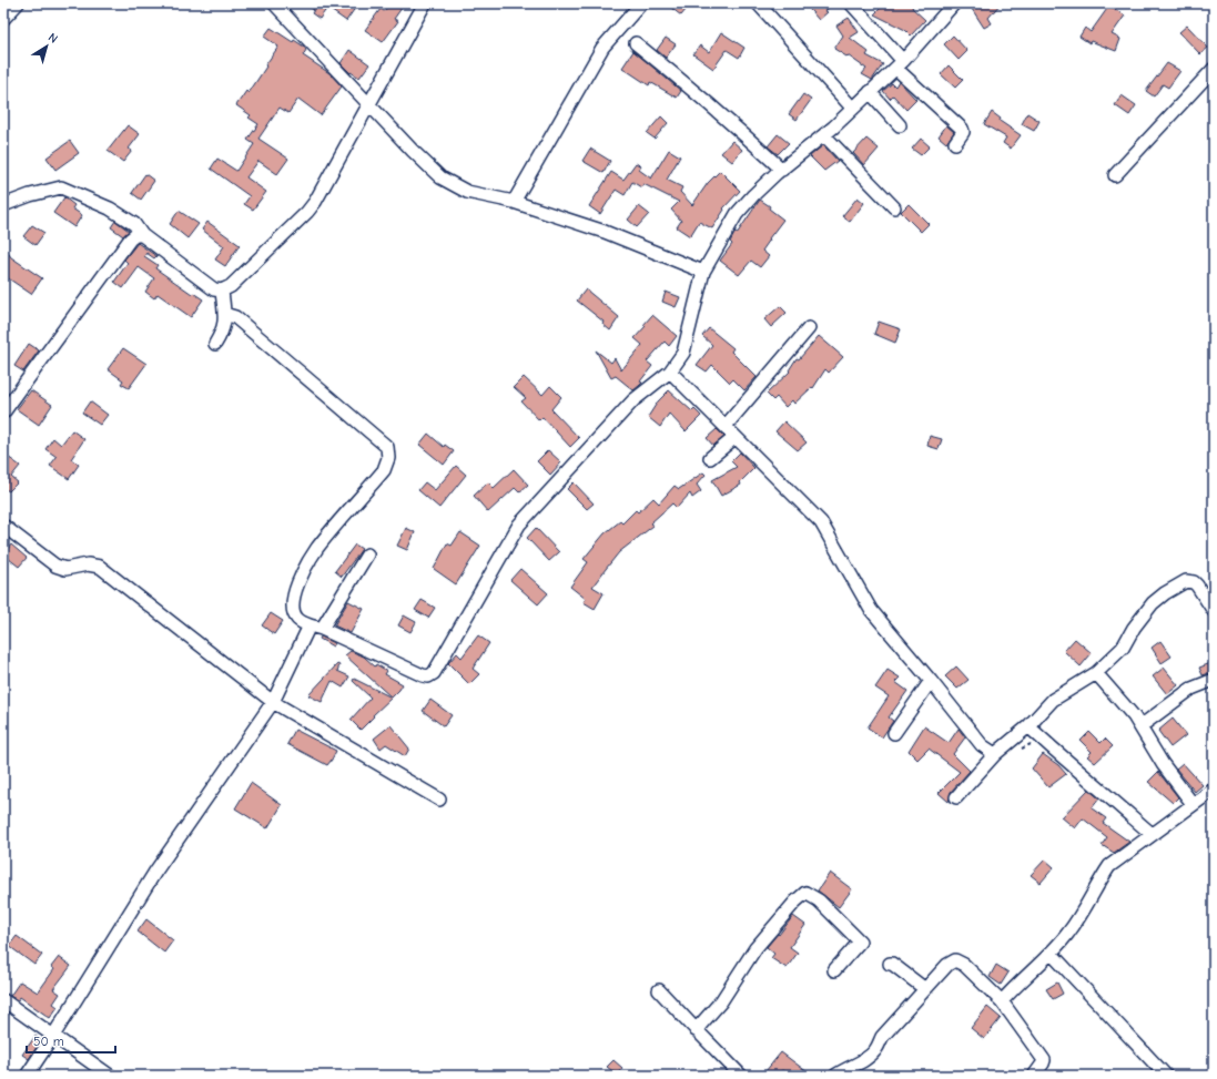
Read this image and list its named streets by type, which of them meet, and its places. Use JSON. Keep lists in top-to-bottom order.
{
  "scale_bar": "50 m",
  "north": "top right"
}
